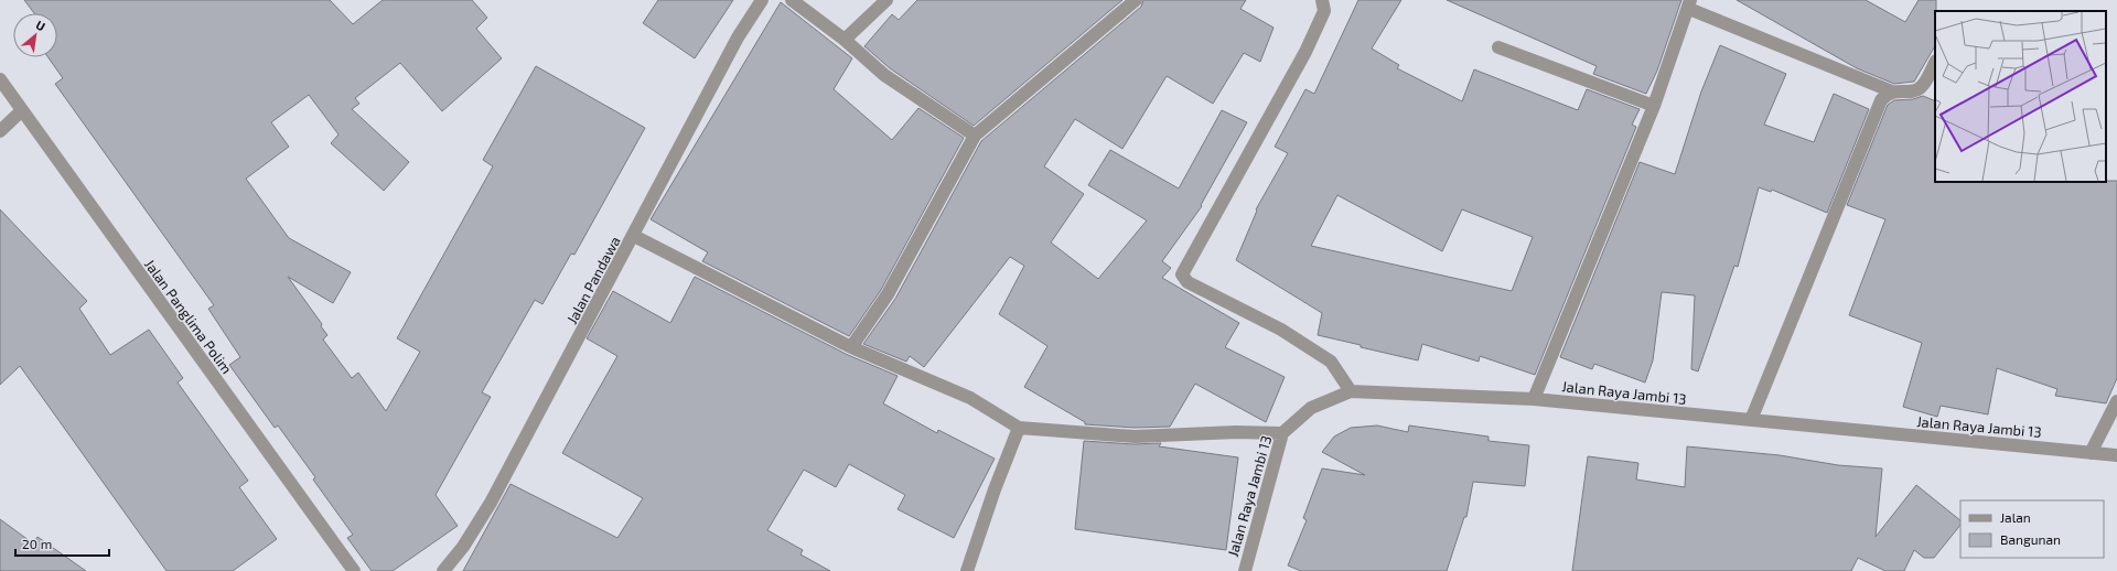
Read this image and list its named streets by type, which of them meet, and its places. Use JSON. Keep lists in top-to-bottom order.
{
  "streets": {
    "street": ["Jalan Pandawa", "Jalan Panglima Polim", "Jalan Raya Jambi 13"]
  },
  "legend": ["Jalan", "Bangunan"],
  "scale_bar": "20 m",
  "north": "top right"
}
